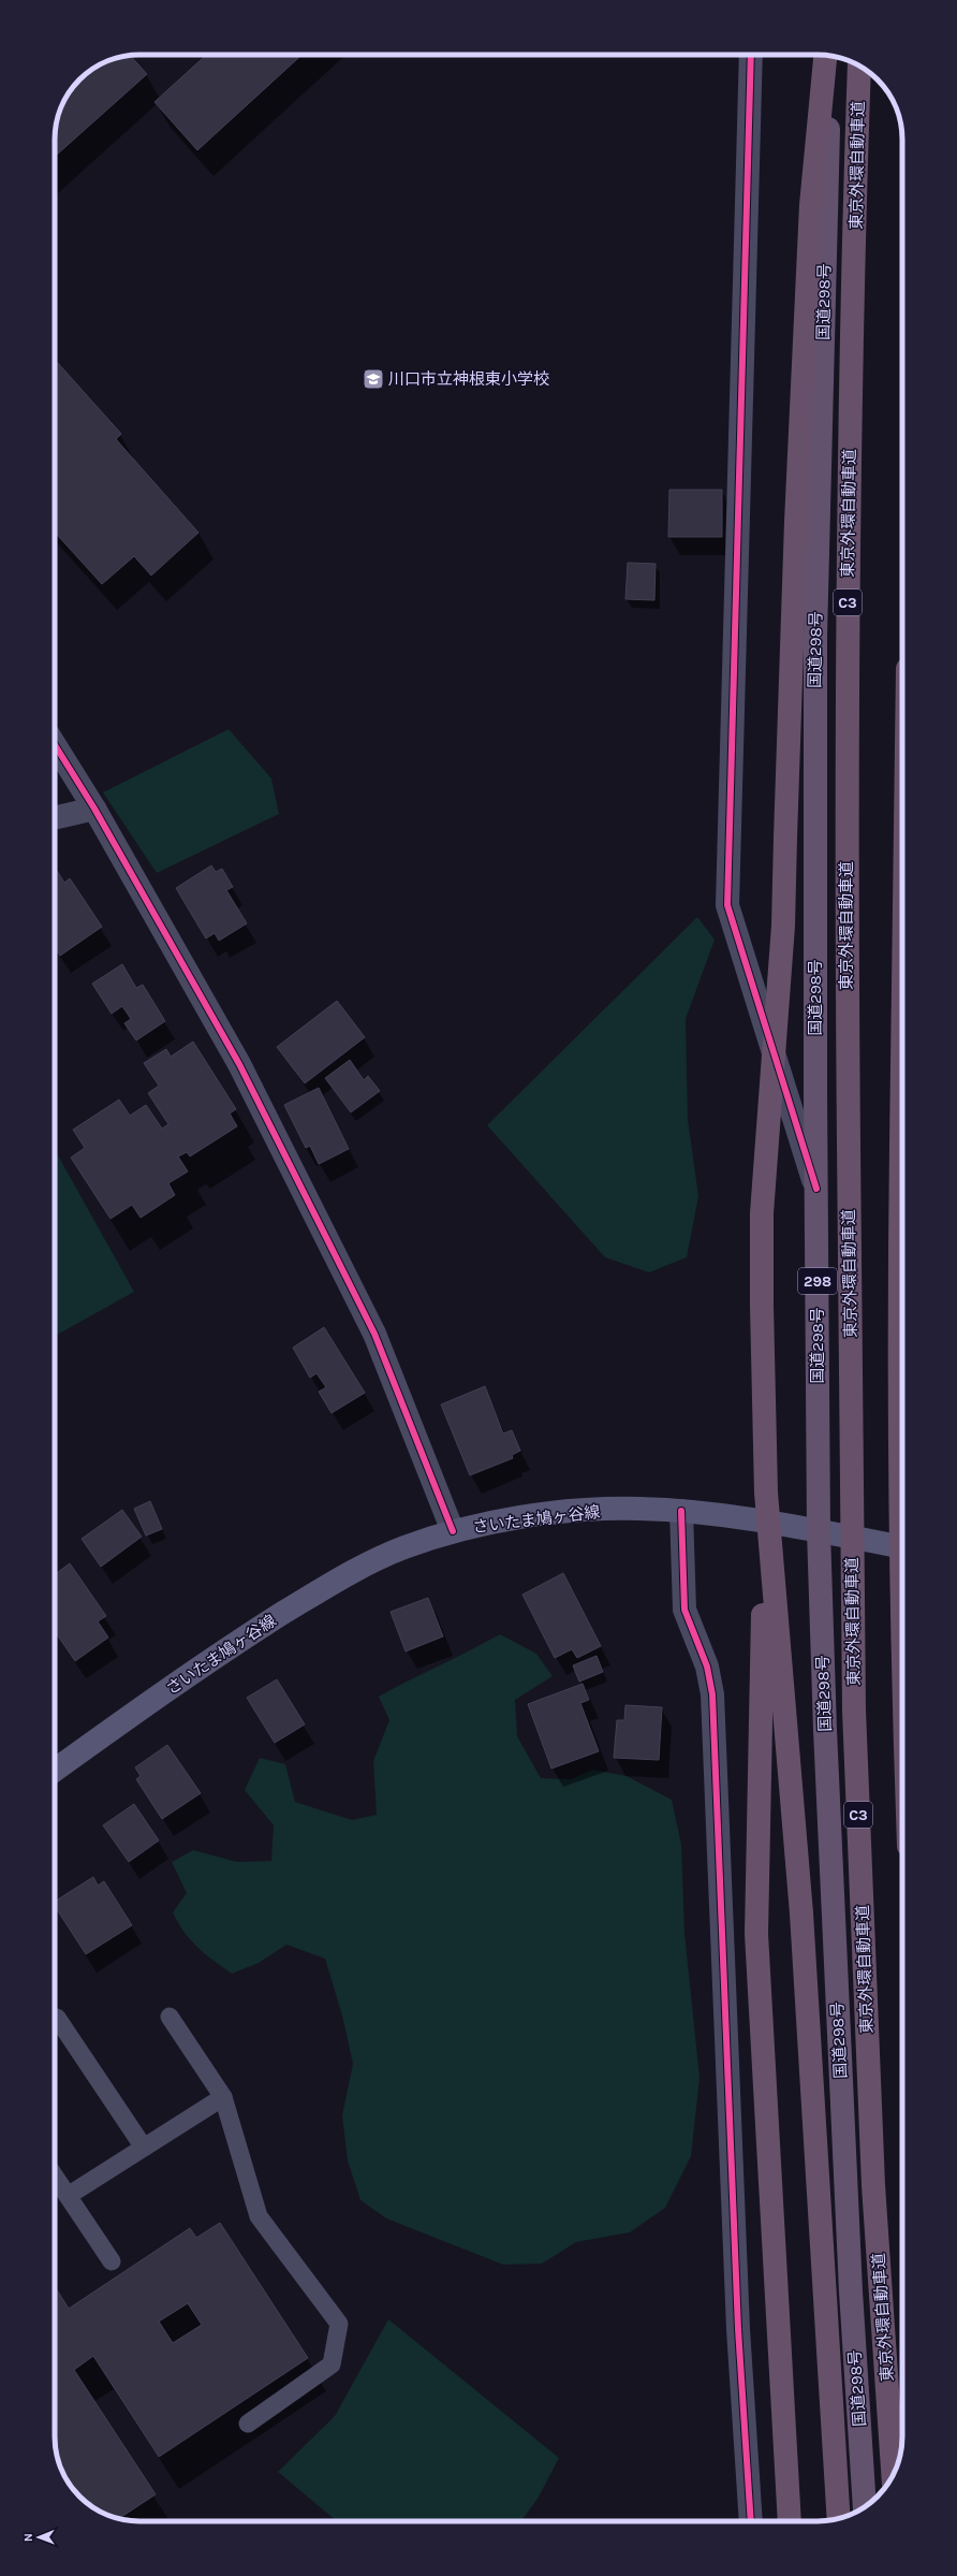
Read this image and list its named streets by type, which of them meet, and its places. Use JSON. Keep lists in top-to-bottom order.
{
  "streets": {
    "highway": [
      "東京外環自動車道",
      "国道298号",
      "C3",
      "298"
    ],
    "main road": ["さいたま鳩ヶ谷線"]
  },
  "crossings": [
    ["国道298号", "さいたま鳩ヶ谷線"]
  ],
  "places": {
    "school or university": ["川口市立神根東小学校"]
  },
  "north": "left"
}
